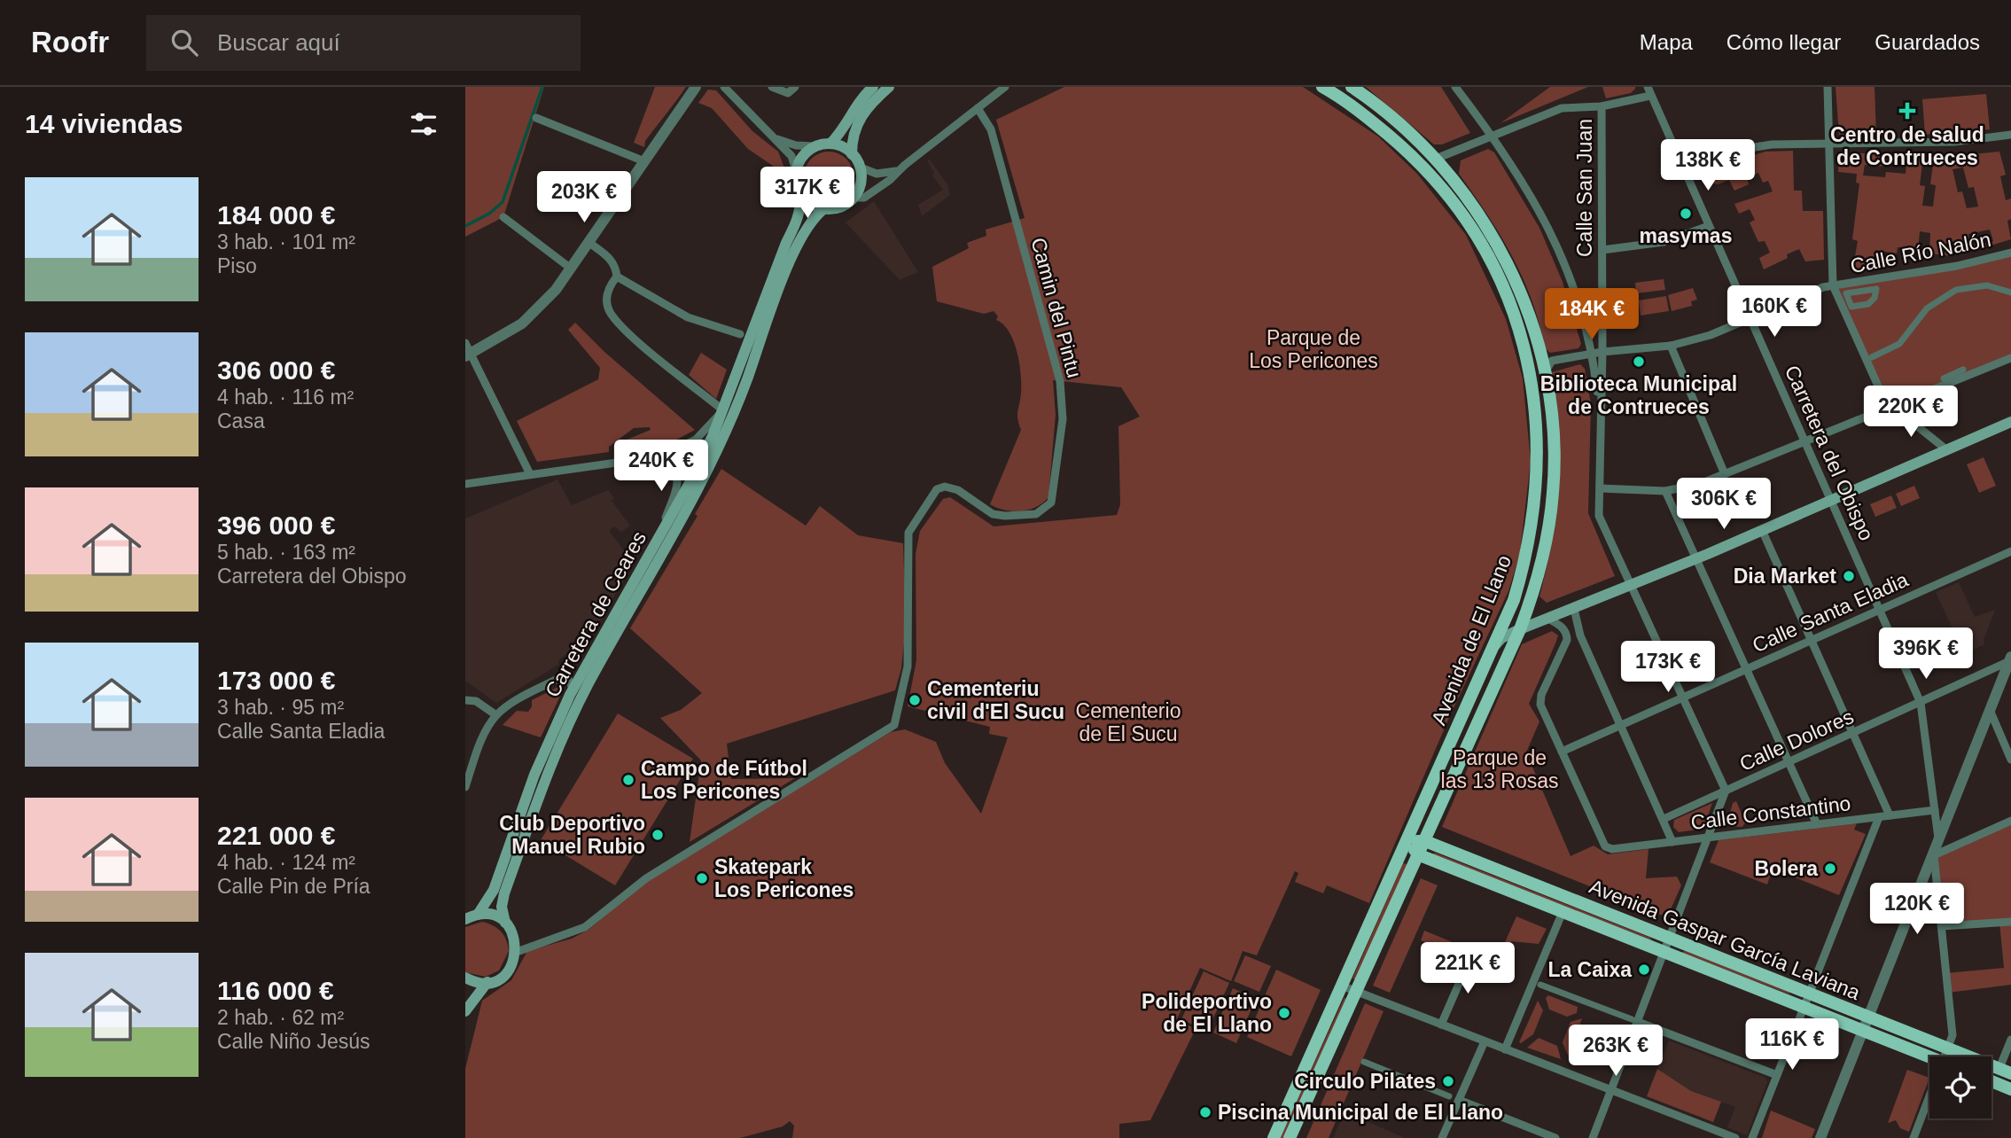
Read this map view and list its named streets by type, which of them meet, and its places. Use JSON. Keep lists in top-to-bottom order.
{
  "streets": {
    "main road": ["Carretera de Ceares", "Avenida de El Llano", "Avenida Gaspar García Laviana"],
    "street": [
      "Calle San Juan",
      "Calle Río Nalón",
      "Camin del Pintu",
      "Carretera del Obispo",
      "Calle Santa Eladia",
      "Calle Dolores",
      "Calle Constantino"
    ]
  },
  "crossings": [
    ["Calle San Juan", "Calle Río Nalón"],
    ["Calle San Juan", "Calle Santa Eladia"],
    ["Calle San Juan", "Calle Dolores"],
    ["Calle Río Nalón", "Carretera del Obispo"],
    ["Calle Río Nalón", "Avenida de El Llano"],
    ["Carretera del Obispo", "Calle Santa Eladia"],
    ["Carretera del Obispo", "Calle Dolores"],
    ["Carretera del Obispo", "Calle Constantino"],
    ["Carretera del Obispo", "Avenida Gaspar García Laviana"],
    ["Calle Santa Eladia", "Calle Constantino"],
    ["Avenida de El Llano", "Avenida Gaspar García Laviana"]
  ],
  "parks": ["Parque de Los Pericones", "Cementerio de El Sucu", "Parque de las 13 Rosas"],
  "places": {
    "health": ["Centro de salud de Contrueces"],
    "other": [
      "masymas",
      "Biblioteca Municipal de Contrueces",
      "Dia Market",
      "Cementeriu civil d'El Sucu",
      "Campo de Fútbol Los Pericones",
      "Club Deportivo Manuel Rubio",
      "Bolera",
      "Skatepark Los Pericones",
      "La Caixa",
      "Polideportivo de El Llano",
      "Circulo Pilates",
      "Piscina Municipal de El Llano"
    ]
  },
  "page": {
    "header": "Roofr",
    "search": "Buscar aquí",
    "nav": ["Mapa", "Cómo llegar", "Guardados"],
    "heading": "14 viviendas",
    "price": [
      "138K €",
      "317K €",
      "203K €",
      "160K €",
      "184K €",
      "220K €",
      "240K €",
      "306K €",
      "396K €",
      "173K €",
      "120K €",
      "221K €",
      "116K €",
      "263K €"
    ],
    "list": [
      {
        "name": "184 000 €",
        "note": "3 hab. · 101 m² · Piso"
      },
      {
        "name": "306 000 €",
        "note": "4 hab. · 116 m² · Casa"
      },
      {
        "name": "396 000 €",
        "note": "5 hab. · 163 m² · Carretera del Obispo"
      },
      {
        "name": "173 000 €",
        "note": "3 hab. · 95 m² · Calle Santa Eladia"
      },
      {
        "name": "221 000 €",
        "note": "4 hab. · 124 m² · Calle Pin de Pría"
      },
      {
        "name": "116 000 €",
        "note": "2 hab. · 62 m² · Calle Niño Jesús"
      }
    ]
  }
}
